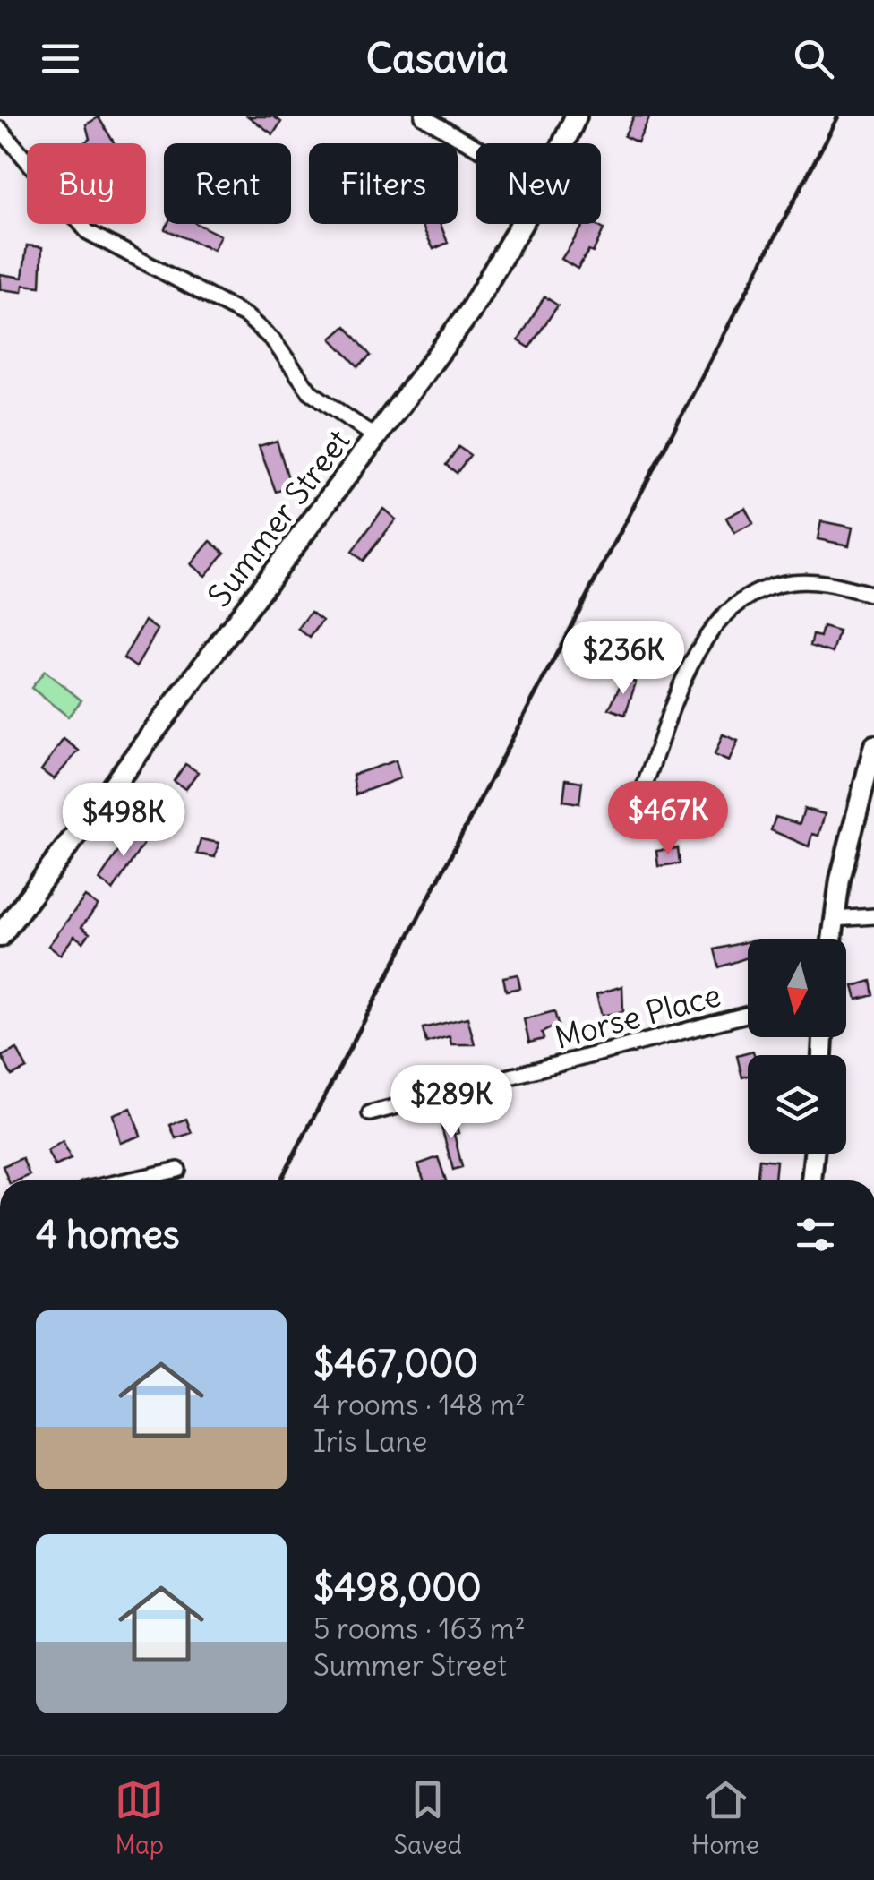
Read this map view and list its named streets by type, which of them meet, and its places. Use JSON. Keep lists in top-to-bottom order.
{
  "streets": {
    "main road": ["Summer Street"],
    "street": ["Morse Place"]
  },
  "north": "bottom",
  "page": {
    "header": "Casavia",
    "chip": [
      "Buy",
      "Rent",
      "Filters",
      "New"
    ],
    "price": [
      "$236K",
      "$467K",
      "$498K",
      "$289K"
    ],
    "heading": "4 homes",
    "list": [
      {
        "name": "$467,000",
        "note": "4 rooms · 148 m² · Iris Lane"
      },
      {
        "name": "$498,000",
        "note": "5 rooms · 163 m² · Summer Street"
      }
    ],
    "tabs": ["Map", "Saved", "Home"]
  }
}
